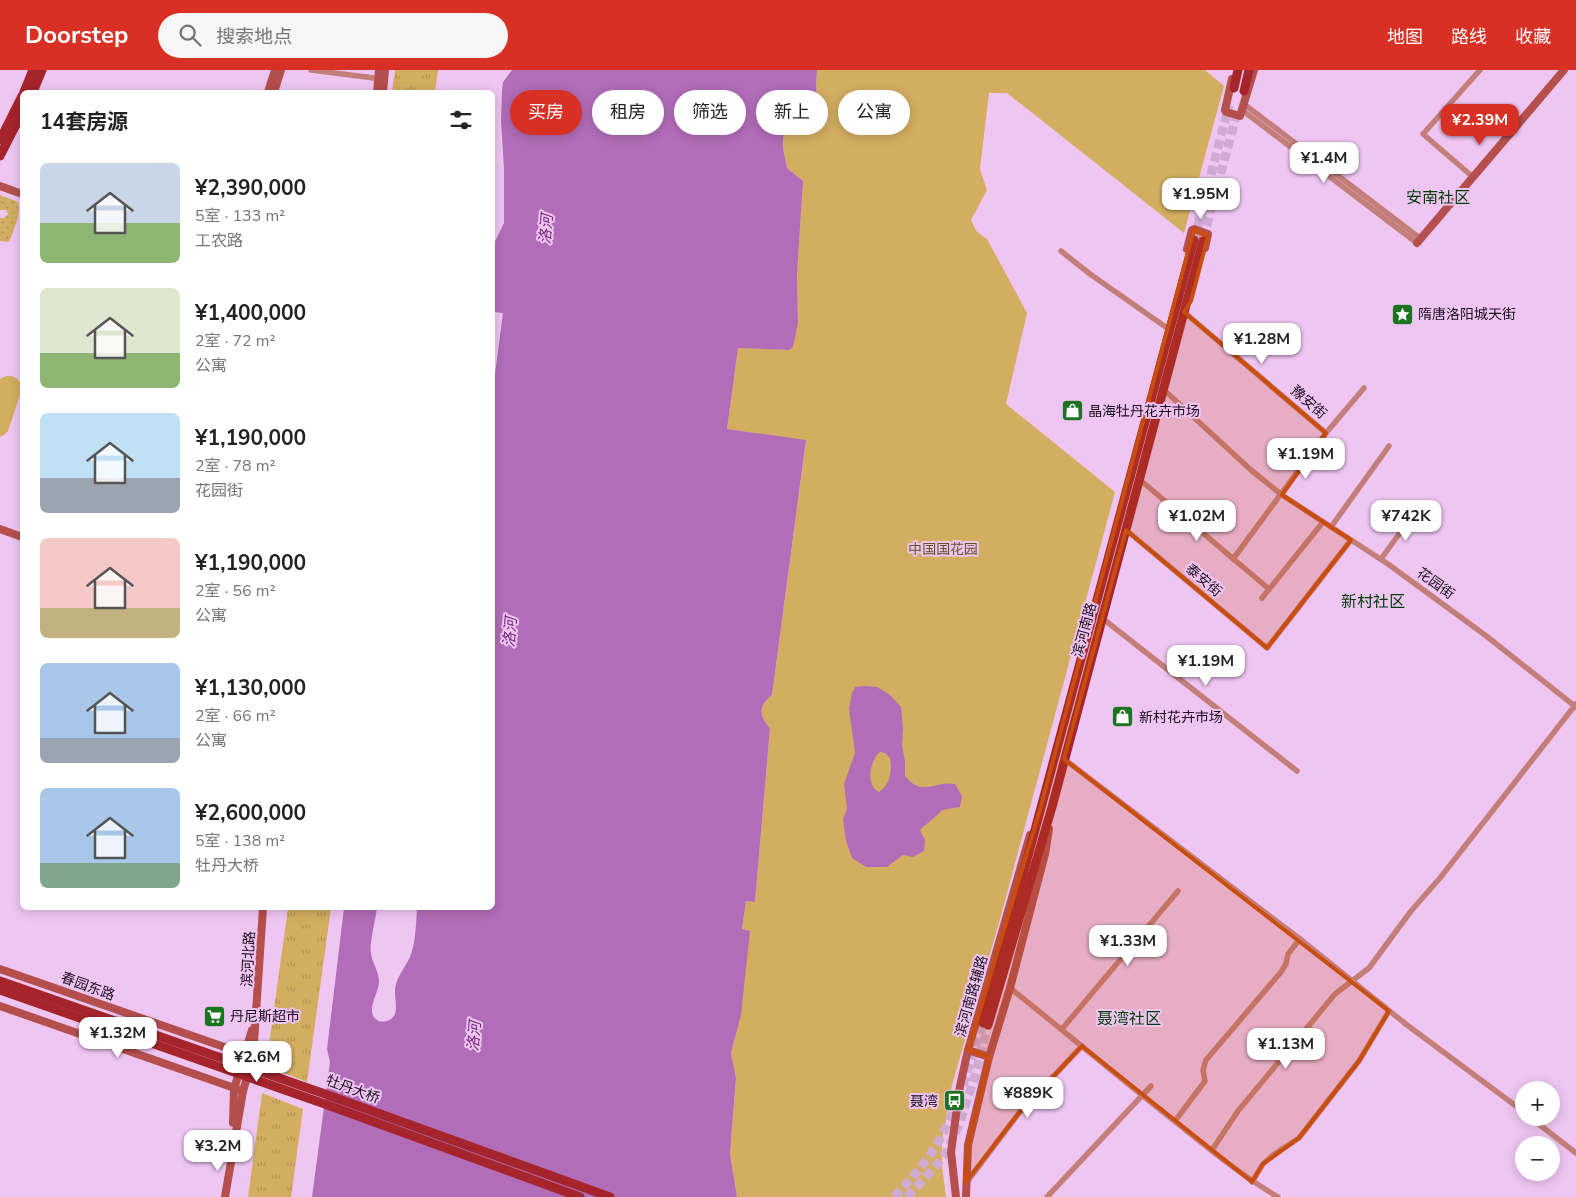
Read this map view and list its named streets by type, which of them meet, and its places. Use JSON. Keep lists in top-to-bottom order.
{
  "streets": {
    "main road": [
      "滨河南路",
      "滨河北路",
      "春园东路",
      "滨河南路辅路",
      "牡丹大桥"
    ],
    "street": ["豫安街", "泰安街", "花园街"]
  },
  "crossings": [
    ["豫安街", "滨河南路"],
    ["泰安街", "花园街"],
    ["泰安街", "滨河南路"],
    ["花园街", "滨河南路"],
    ["滨河南路", "滨河南路辅路"],
    ["滨河北路", "春园东路"]
  ],
  "districts": ["安南社区", "新村社区", "聂湾社区"],
  "water": ["洛河"],
  "parks": ["中国国花园"],
  "places": {
    "place": ["隋唐洛阳城天街"],
    "shop": ["晶海牡丹花卉市场", "新村花卉市场"],
    "supermarket": ["丹尼斯超市"],
    "bus stop": ["聂湾"]
  },
  "page": {
    "header": "Doorstep",
    "search": "搜索地点",
    "nav": ["地图", "路线", "收藏"],
    "chip": [
      "买房",
      "租房",
      "筛选",
      "新上",
      "公寓"
    ],
    "heading": "14套房源",
    "price": [
      "¥2.39M",
      "¥1.4M",
      "¥1.95M",
      "¥1.28M",
      "¥1.19M",
      "¥1.02M",
      "¥742K",
      "¥1.19M",
      "¥1.33M",
      "¥1.32M",
      "¥1.13M",
      "¥2.6M",
      "¥889K",
      "¥3.2M"
    ],
    "list": [
      {
        "name": "¥2,390,000",
        "note": "5室 · 133 m² · 工农路"
      },
      {
        "name": "¥1,400,000",
        "note": "2室 · 72 m² · 公寓"
      },
      {
        "name": "¥1,190,000",
        "note": "2室 · 78 m² · 花园街"
      },
      {
        "name": "¥1,190,000",
        "note": "2室 · 56 m² · 公寓"
      },
      {
        "name": "¥1,130,000",
        "note": "2室 · 66 m² · 公寓"
      },
      {
        "name": "¥2,600,000",
        "note": "5室 · 138 m² · 牡丹大桥"
      }
    ],
    "map_buttons": ["+", "−"]
  }
}
